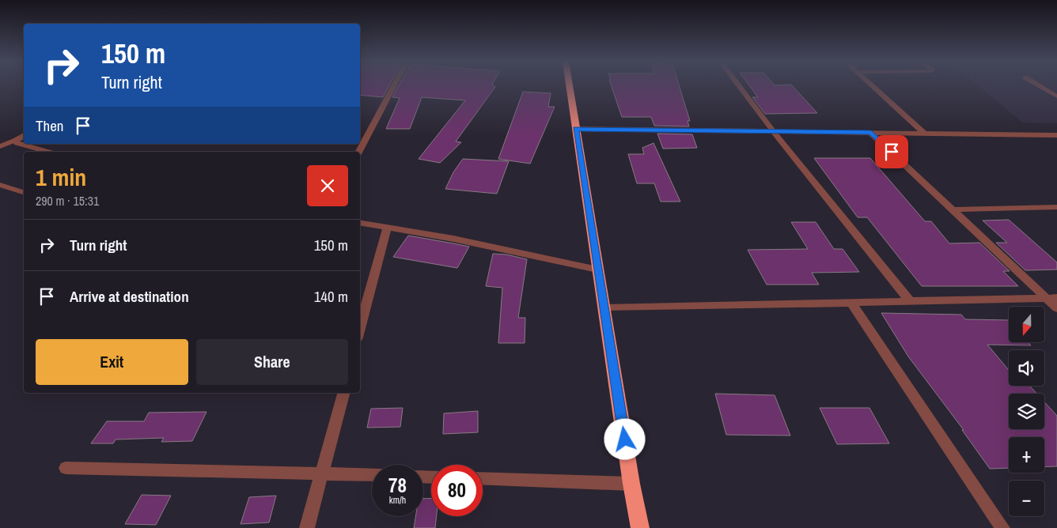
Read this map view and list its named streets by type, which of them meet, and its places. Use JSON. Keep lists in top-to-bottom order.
{
  "north": "bottom",
  "page": {
    "turn": ["150 m", "Turn right"],
    "then": "Then",
    "heading": ["1 min", "290 m · 15:31"],
    "list": [
      {
        "name": "Turn right",
        "value": "150 m"
      },
      {
        "name": "Arrive at destination",
        "value": "140 m"
      }
    ],
    "map_buttons": ["+", "−"],
    "buttons": ["Exit", "Share"],
    "speed": "78 km/h",
    "limit": "80"
  }
}
